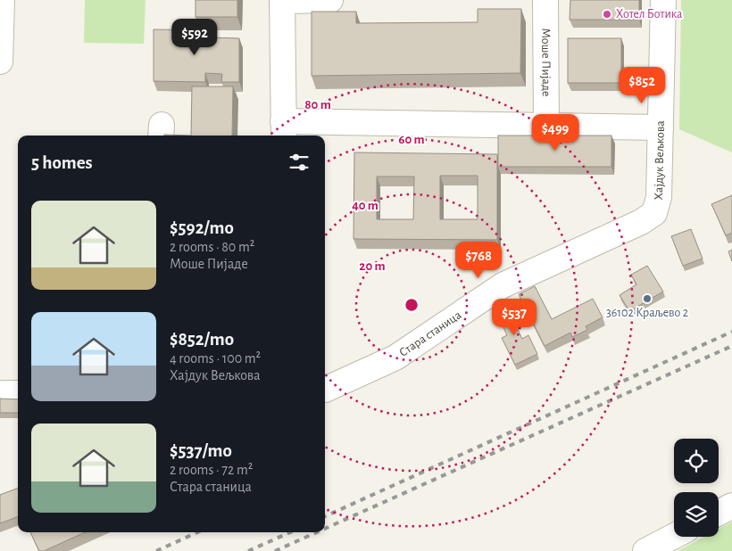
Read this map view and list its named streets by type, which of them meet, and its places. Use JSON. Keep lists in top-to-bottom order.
{
  "streets": {
    "street": ["Моше Пијаде", "Хајдук Вељкова", "Стара станица"]
  },
  "crossings": [
    ["Хајдук Вељкова", "Стара станица"]
  ],
  "places": ["Хотел Ботика", "36102 Краљево 2"],
  "page": {
    "price": [
      "$592",
      "$852",
      "$499",
      "$768",
      "$537"
    ],
    "heading": "5 homes",
    "list": [
      {
        "name": "$592/mo",
        "note": "2 rooms · 80 m² · Моше Пијаде"
      },
      {
        "name": "$852/mo",
        "note": "4 rooms · 100 m² · Хајдук Вељкова"
      },
      {
        "name": "$537/mo",
        "note": "2 rooms · 72 m² · Стара станица"
      }
    ]
  },
  "rings": [
    "80 m",
    "60 m",
    "40 m",
    "20 m"
  ]
}
